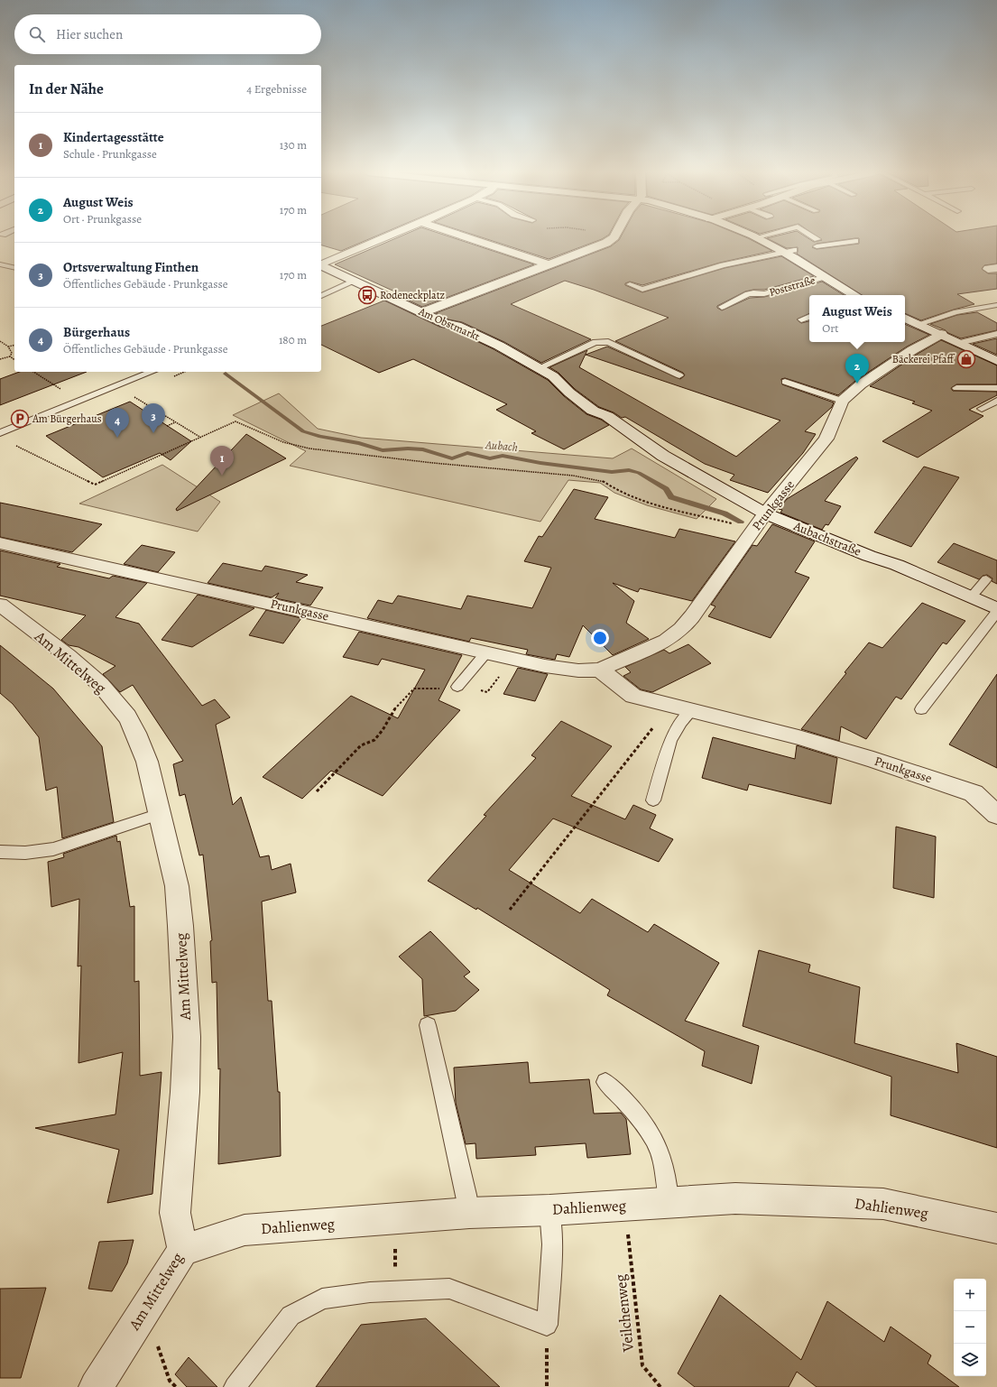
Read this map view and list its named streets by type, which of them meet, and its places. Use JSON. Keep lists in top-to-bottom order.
{
  "streets": {
    "street": [
      "Poststraße",
      "Am Obstmarkt",
      "Prunkgasse",
      "Aubachstraße",
      "Am Mittelweg",
      "Dahlienweg"
    ],
    "path": ["Veilchenweg"]
  },
  "crossings": [
    ["Am Obstmarkt", "Aubachstraße"],
    ["Prunkgasse", "Aubachstraße"],
    ["Am Mittelweg", "Dahlienweg"]
  ],
  "water": ["Aubach"],
  "places": {
    "bus stop": ["Rodeneckplatz"],
    "shop": ["Bäckerei Pfaff"],
    "parking": ["Am Bürgerhaus"]
  },
  "page": {
    "search": "Hier suchen",
    "heading": ["In der Nähe", "4 Ergebnisse"],
    "list": [
      {
        "mark": "1",
        "name": "Kindertagesstätte",
        "note": "Schule · Prunkgasse",
        "value": "130 m"
      },
      {
        "mark": "2",
        "name": "August Weis",
        "note": "Ort · Prunkgasse",
        "value": "170 m"
      },
      {
        "mark": "3",
        "name": "Ortsverwaltung Finthen",
        "note": "Öffentliches Gebäude · Prunkgasse",
        "value": "170 m"
      },
      {
        "mark": "4",
        "name": "Bürgerhaus",
        "note": "Öffentliches Gebäude · Prunkgasse",
        "value": "180 m"
      }
    ],
    "popup": ["August Weis", "Ort"],
    "pins": [
      "2",
      "3",
      "4",
      "1"
    ],
    "map_buttons": ["+", "−"]
  }
}
